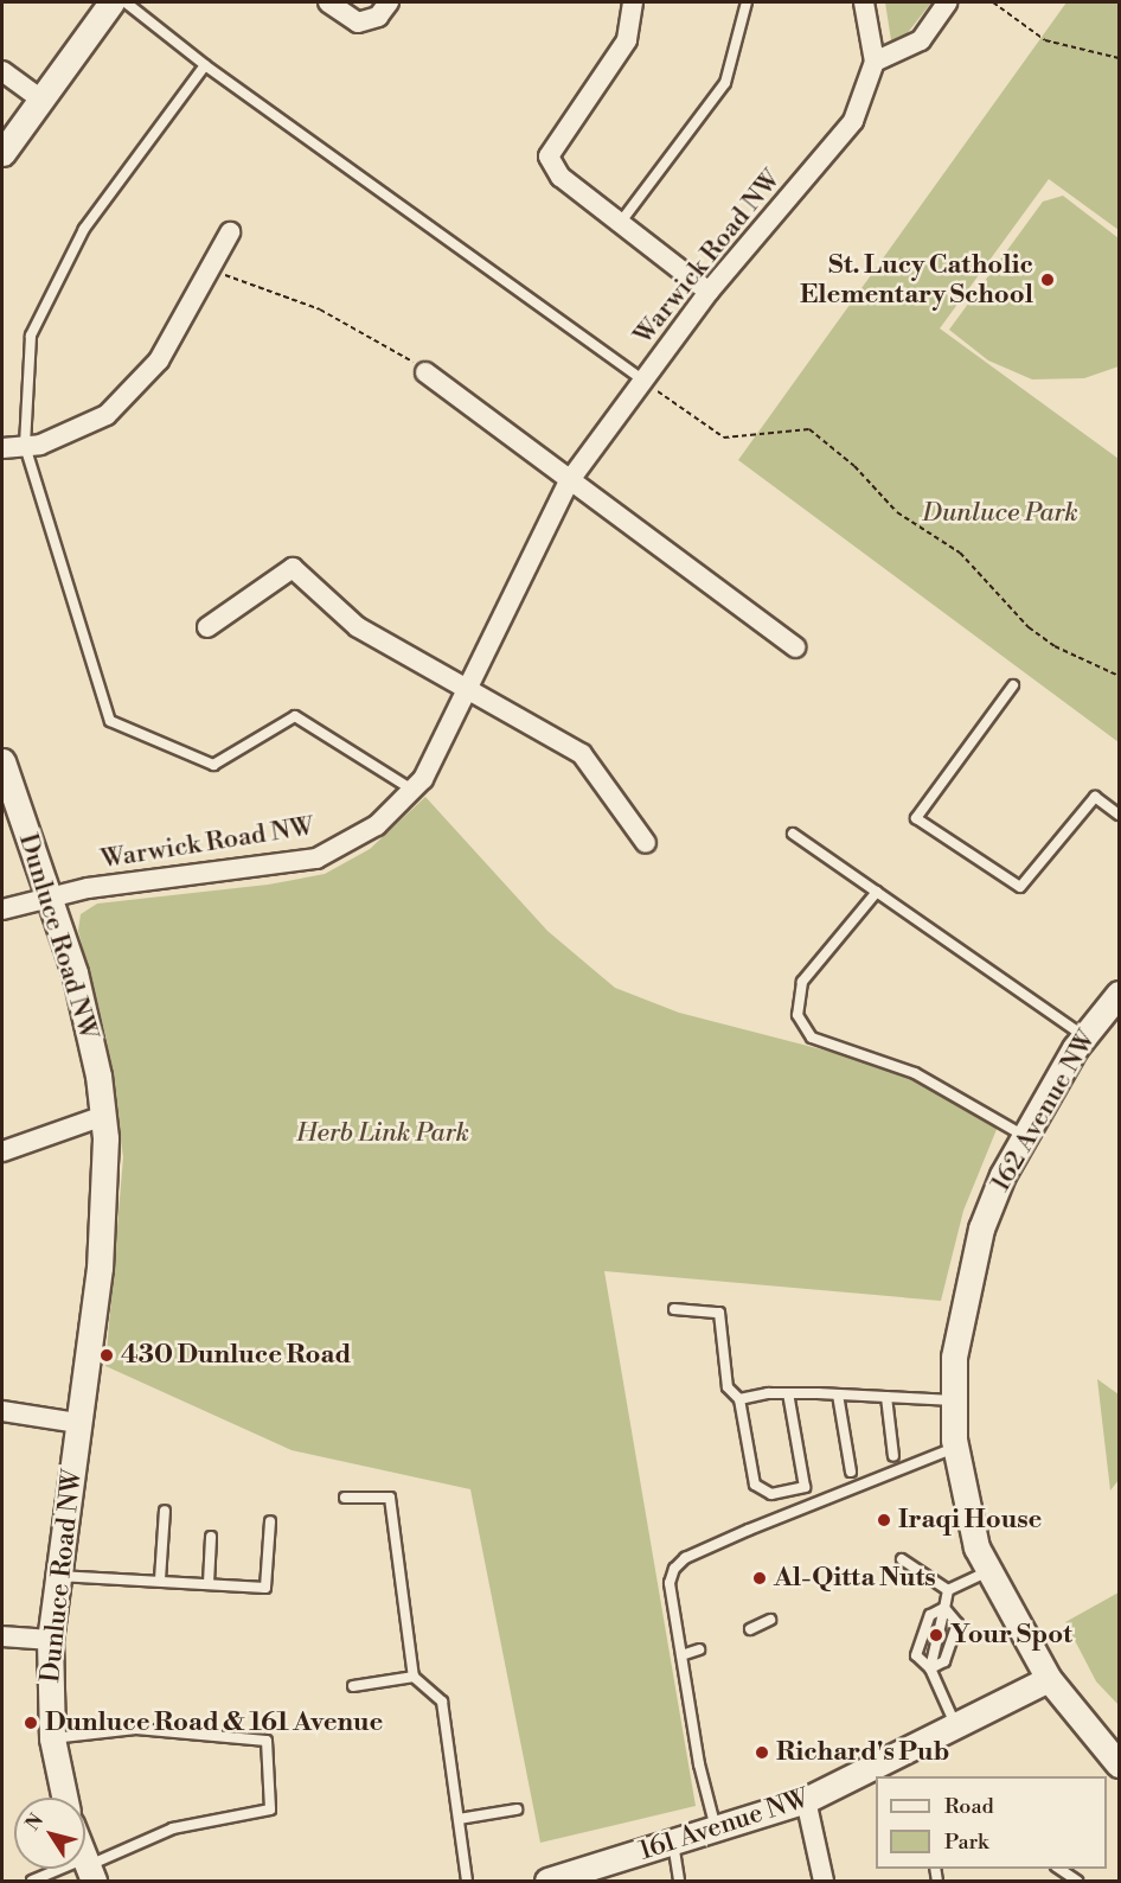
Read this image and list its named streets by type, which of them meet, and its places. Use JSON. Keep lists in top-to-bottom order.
{
  "streets": {
    "street": [
      "Warwick Road NW",
      "Dunluce Road NW",
      "162 Avenue NW",
      "161 Avenue NW"
    ]
  },
  "crossings": [
    ["Warwick Road NW", "Dunluce Road NW"],
    ["162 Avenue NW", "161 Avenue NW"]
  ],
  "parks": ["Dunluce Park", "Herb Link Park"],
  "places": [
    "St. Lucy Catholic Elementary School",
    "430 Dunluce Road",
    "Iraqi House",
    "Al-Qitta Nuts",
    "Your Spot",
    "Dunluce Road & 161 Avenue",
    "Richard's Pub"
  ],
  "legend": ["Road", "Park"],
  "north": "top left"
}
